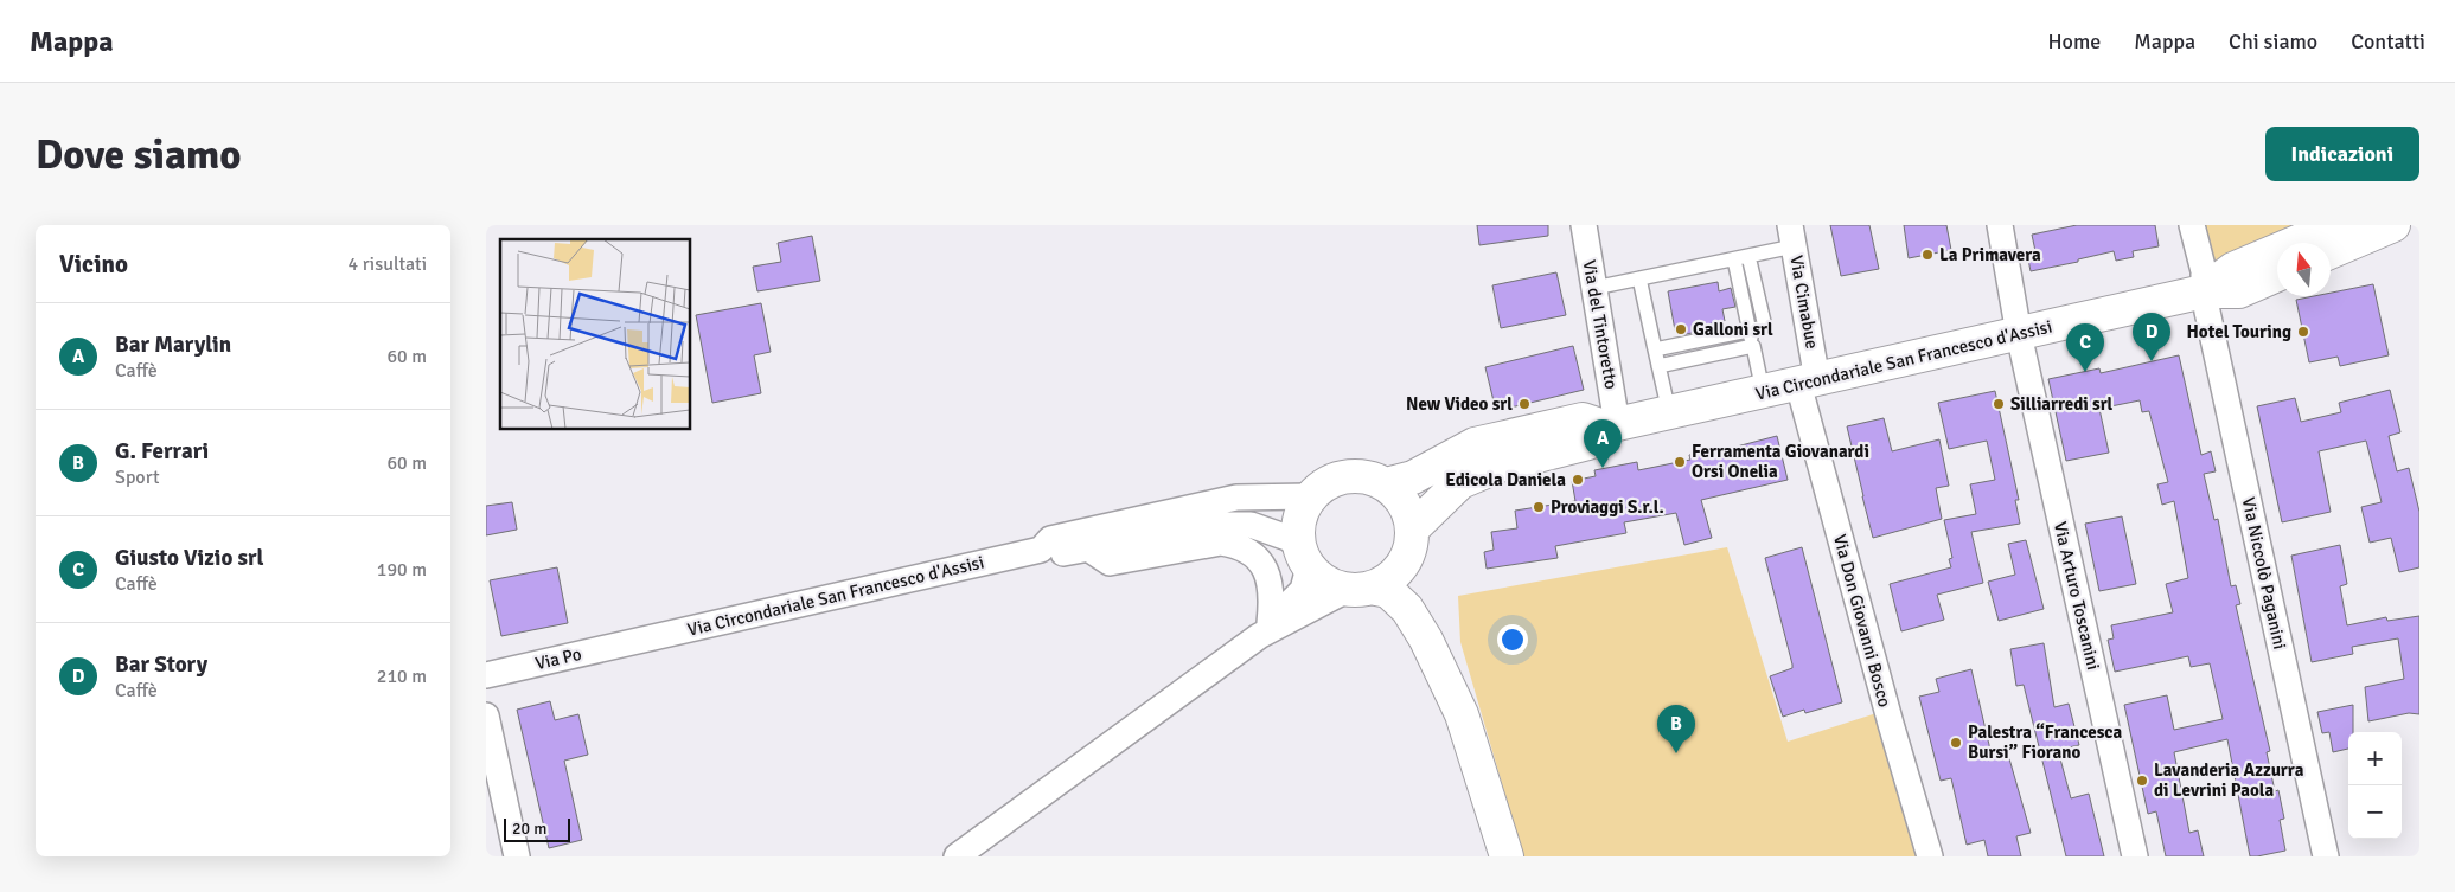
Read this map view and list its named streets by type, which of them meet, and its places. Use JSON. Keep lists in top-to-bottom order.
{
  "streets": {
    "street": [
      "Via Cimabue",
      "Via del Tintoretto",
      "Via Circondariale San Francesco d'Assisi",
      "Via Niccolò Paganini",
      "Via Arturo Toscanini",
      "Via Don Giovanni Bosco",
      "Via Po"
    ]
  },
  "crossings": [
    ["Via Cimabue", "Via Circondariale San Francesco d'Assisi"],
    ["Via Cimabue", "Via Don Giovanni Bosco"],
    ["Via del Tintoretto", "Via Circondariale San Francesco d'Assisi"],
    ["Via Circondariale San Francesco d'Assisi", "Via Niccolò Paganini"],
    ["Via Circondariale San Francesco d'Assisi", "Via Arturo Toscanini"],
    ["Via Circondariale San Francesco d'Assisi", "Via Don Giovanni Bosco"],
    ["Via Circondariale San Francesco d'Assisi", "Via Po"]
  ],
  "places": [
    "La Primavera",
    "Galloni srl",
    "Hotel Touring",
    "New Video srl",
    "Silliarredi srl",
    "Ferramenta Giovanardi Orsi Onelia",
    "Edicola Daniela",
    "Proviaggi S.r.l.",
    "Palestra “Francesca Bursi” Fiorano",
    "Lavanderia Azzurra di Levrini Paola"
  ],
  "scale_bar": "20 m",
  "north": "top",
  "page": {
    "header": "Mappa",
    "nav": [
      "Home",
      "Mappa",
      "Chi siamo",
      "Contatti"
    ],
    "buttons": "Indicazioni",
    "title": "Dove siamo",
    "heading": ["Vicino", "4 risultati"],
    "list": [
      {
        "mark": "A",
        "name": "Bar Marylin",
        "note": "Caffè",
        "value": "60 m"
      },
      {
        "mark": "B",
        "name": "G. Ferrari",
        "note": "Sport",
        "value": "60 m"
      },
      {
        "mark": "C",
        "name": "Giusto Vizio srl",
        "note": "Caffè",
        "value": "190 m"
      },
      {
        "mark": "D",
        "name": "Bar Story",
        "note": "Caffè",
        "value": "210 m"
      }
    ],
    "pins": [
      "D",
      "C",
      "A",
      "B"
    ],
    "map_buttons": ["+", "−"],
    "scale": "20 m"
  }
}
